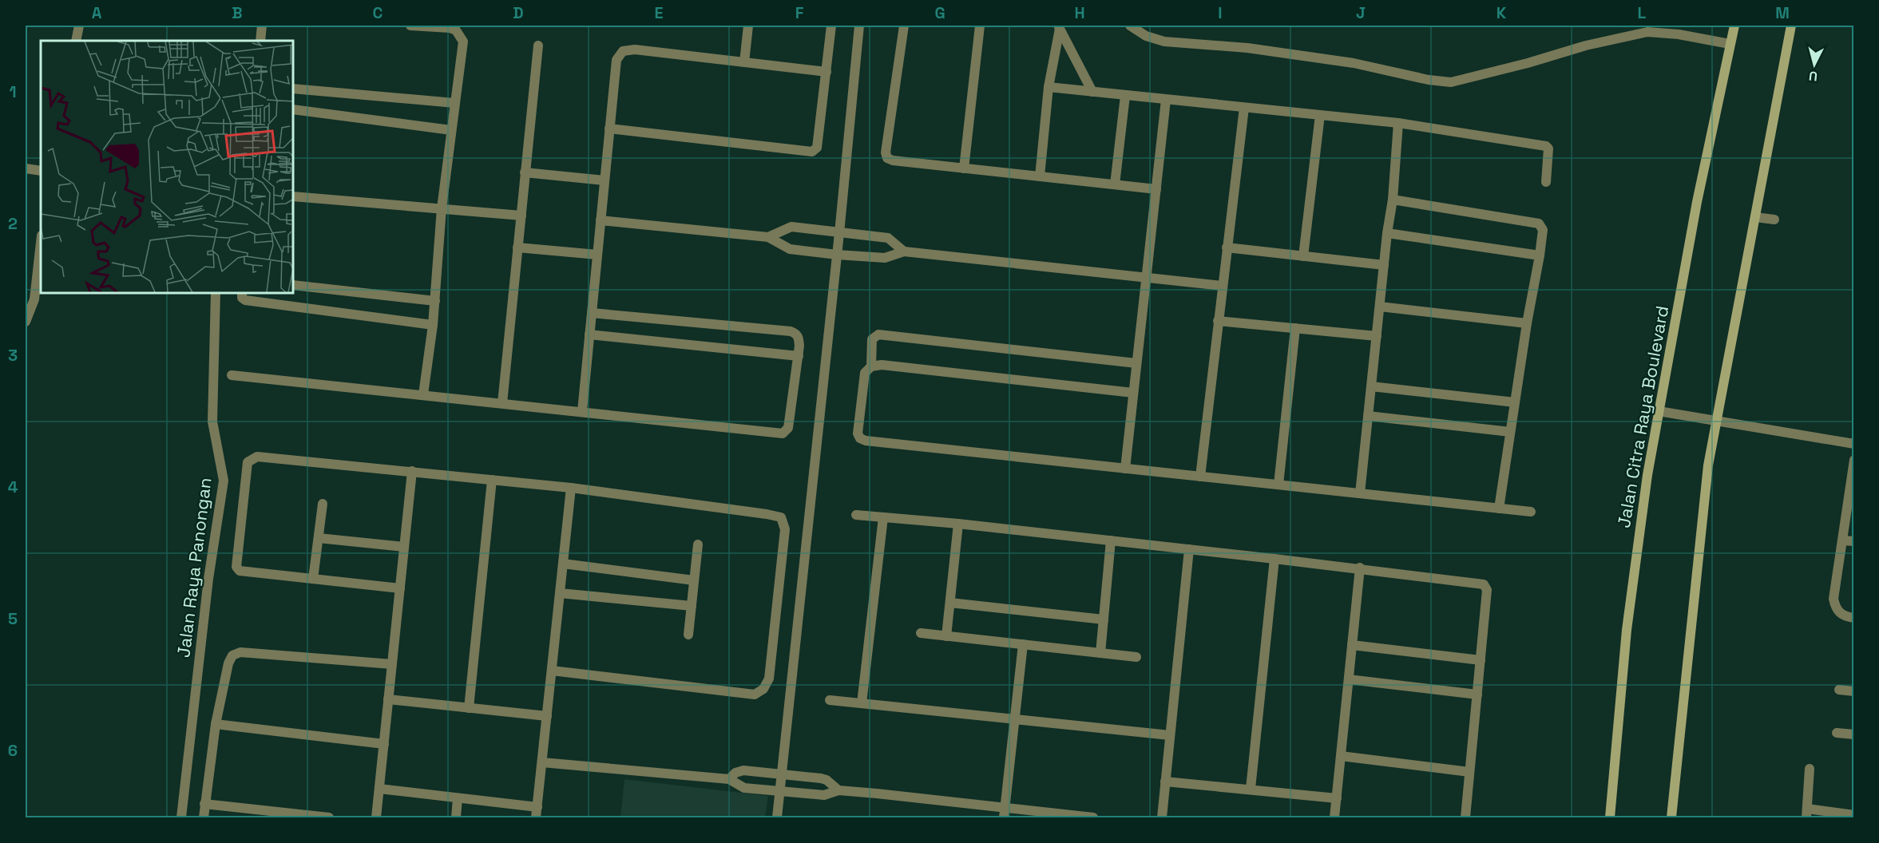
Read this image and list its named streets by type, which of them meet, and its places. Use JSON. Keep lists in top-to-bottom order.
{
  "streets": {
    "main road": ["Jalan Citra Raya Boulevard"],
    "street": ["Jalan Raya Panongan"]
  },
  "north": "bottom",
  "grid": {
    "columns": [
      "A",
      "B",
      "C",
      "D",
      "E",
      "F",
      "G",
      "H",
      "I",
      "J",
      "K",
      "L",
      "M"
    ],
    "rows": [
      "1",
      "2",
      "3",
      "4",
      "5",
      "6"
    ]
  }
}
